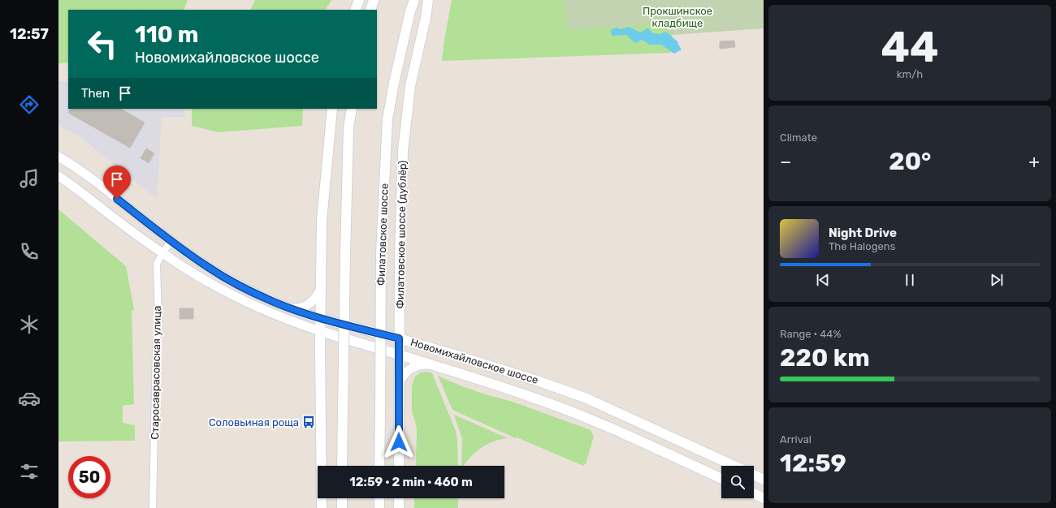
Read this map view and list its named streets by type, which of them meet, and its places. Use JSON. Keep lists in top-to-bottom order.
{
  "streets": {
    "main road": ["Филатовское шоссе", "Филатовское шоссе (дублёр)", "Новомихайловское шоссе"],
    "street": ["Старосаврасовская улица"]
  },
  "crossings": [
    ["Филатовское шоссе (дублёр)", "Новомихайловское шоссе"],
    ["Новомихайловское шоссе", "Старосаврасовская улица"]
  ],
  "parks": ["Прокшинское кладбище"],
  "places": {
    "bus stop": ["Соловьиная роща"]
  },
  "page": {
    "tabs": "12:57",
    "tile": [
      ["44", "km/h"],
      "Climate",
      ["Range · 44%", "220 km"],
      ["Arrival", "12:59"]
    ],
    "turn": ["110 m", "Новомихайловское шоссе"],
    "then": "Then",
    "heat": ["−", "20°", "+"],
    "song": ["Night Drive", "The Halogens"],
    "limit": "50",
    "trip": "12:59 · 2 min · 460 m"
  }
}
